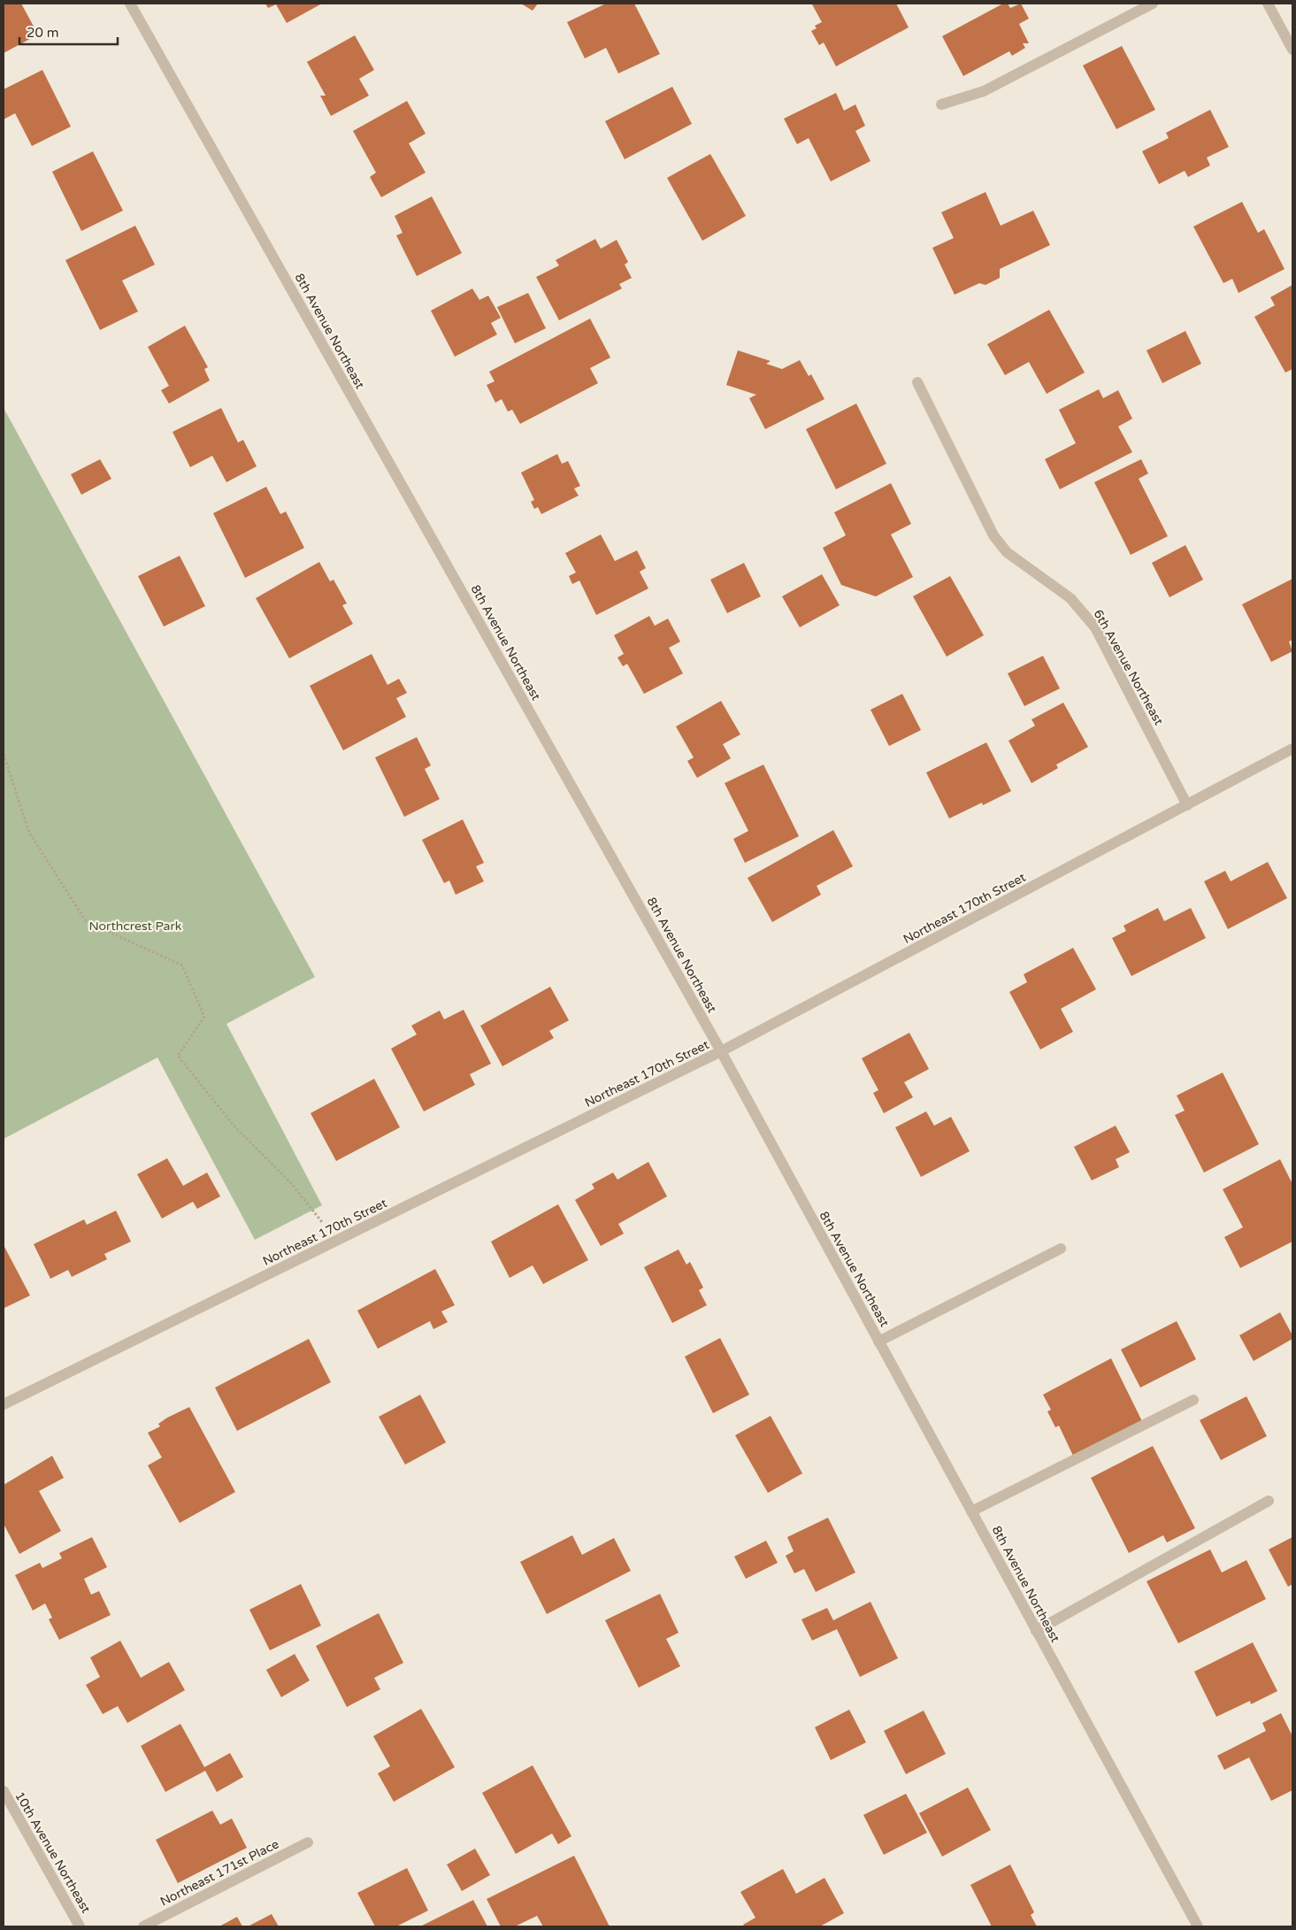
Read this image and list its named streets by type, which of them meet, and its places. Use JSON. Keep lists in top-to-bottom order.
{
  "streets": {
    "street": [
      "8th Avenue Northeast",
      "6th Avenue Northeast",
      "Northeast 170th Street",
      "10th Avenue Northeast",
      "Northeast 171st Place"
    ]
  },
  "crossings": [
    ["8th Avenue Northeast", "Northeast 170th Street"],
    ["6th Avenue Northeast", "Northeast 170th Street"]
  ],
  "parks": ["Northcrest Park"],
  "scale_bar": "20 m"
}
